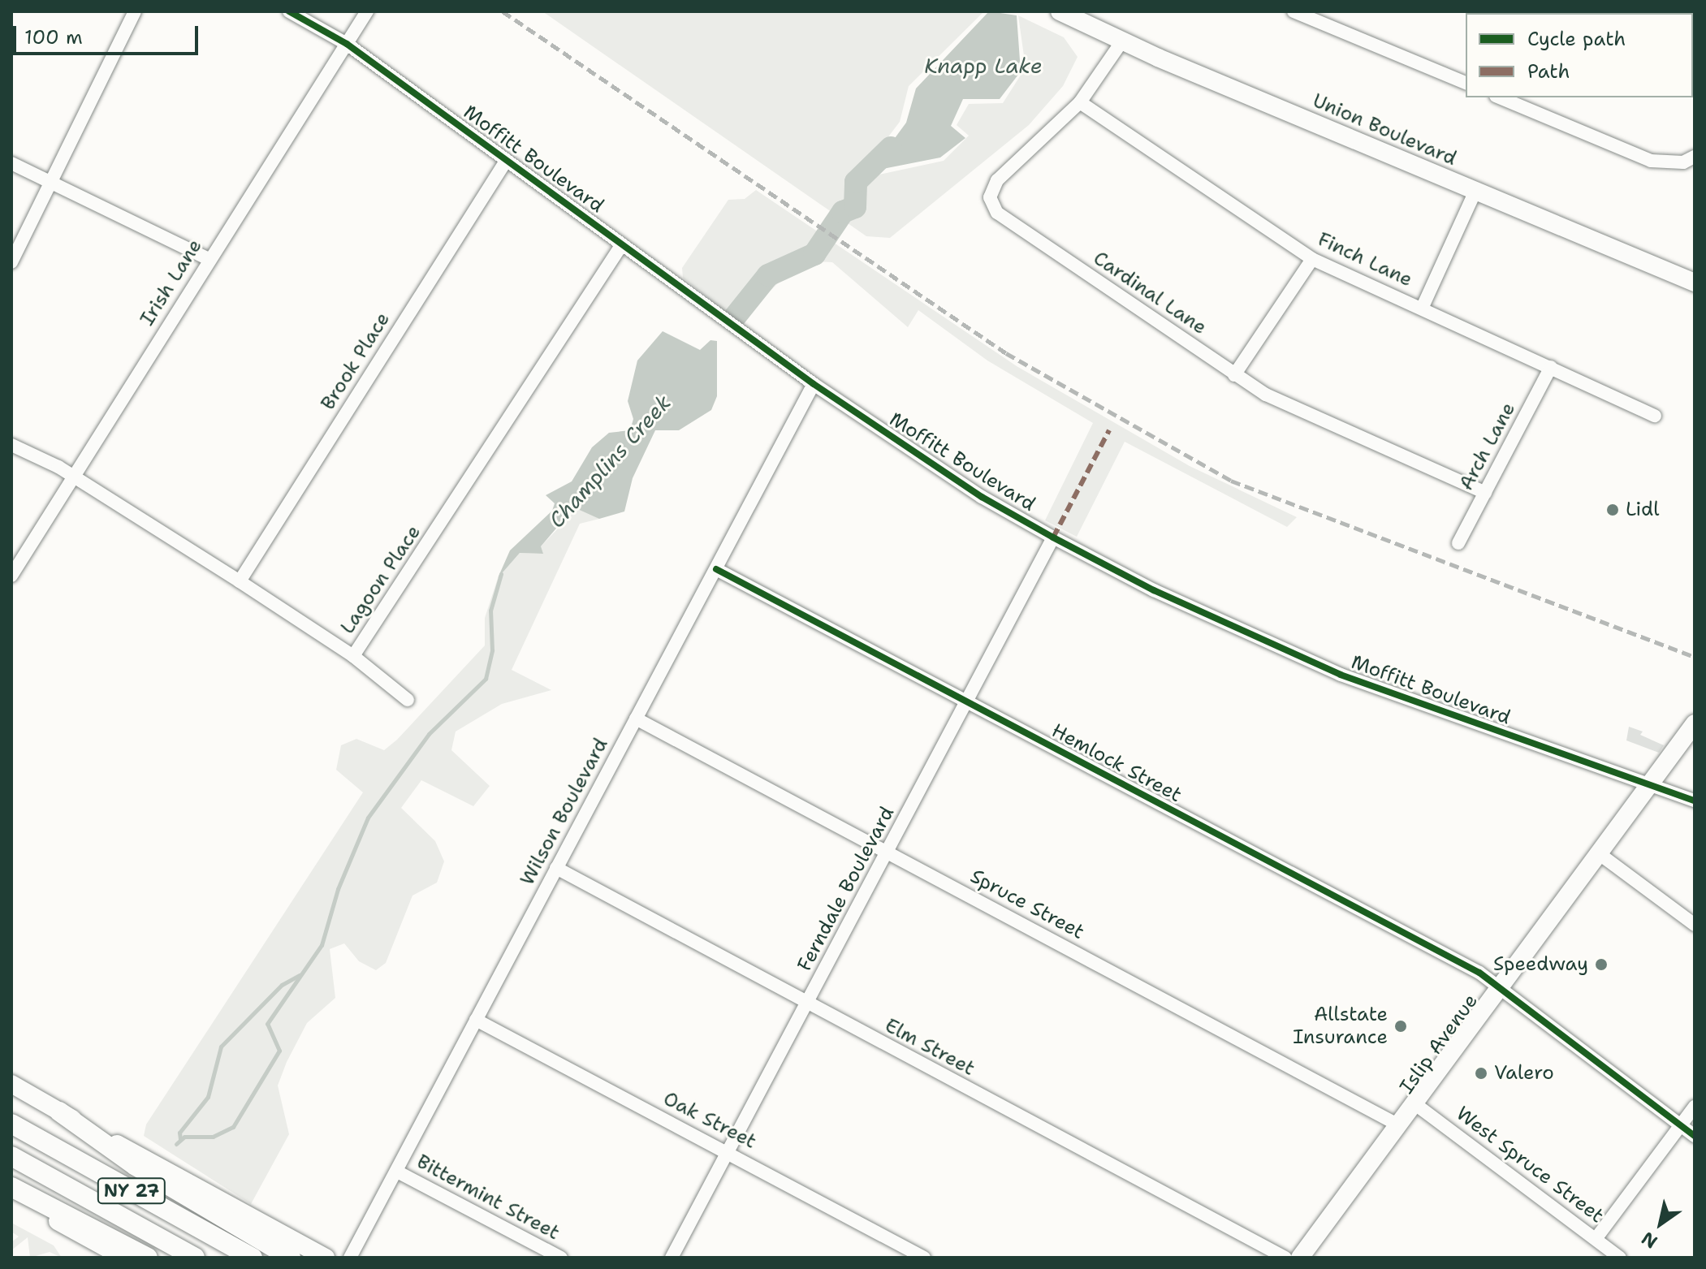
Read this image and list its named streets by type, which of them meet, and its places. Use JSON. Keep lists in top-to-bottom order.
{
  "streets": {
    "highway": ["NY 27"],
    "main road": ["Union Boulevard", "Islip Avenue"],
    "street": [
      "Moffitt Boulevard",
      "Finch Lane",
      "Irish Lane",
      "Cardinal Lane",
      "Brook Place",
      "Arch Lane",
      "Lagoon Place",
      "Hemlock Street",
      "Wilson Boulevard",
      "Ferndale Boulevard",
      "Spruce Street",
      "Elm Street",
      "Oak Street",
      "West Spruce Street",
      "Bittermint Street"
    ]
  },
  "crossings": [
    ["Union Boulevard", "Cardinal Lane"],
    ["Moffitt Boulevard", "Irish Lane"],
    ["Moffitt Boulevard", "Brook Place"],
    ["Moffitt Boulevard", "Lagoon Place"],
    ["Moffitt Boulevard", "Wilson Boulevard"],
    ["Moffitt Boulevard", "Ferndale Boulevard"],
    ["Moffitt Boulevard", "Islip Avenue"],
    ["Finch Lane", "Cardinal Lane"],
    ["Finch Lane", "Arch Lane"],
    ["Irish Lane", "Lagoon Place"],
    ["Cardinal Lane", "Arch Lane"],
    ["Brook Place", "Lagoon Place"],
    ["Hemlock Street", "Wilson Boulevard"],
    ["Hemlock Street", "Ferndale Boulevard"],
    ["Hemlock Street", "Islip Avenue"],
    ["Wilson Boulevard", "Spruce Street"],
    ["Wilson Boulevard", "Elm Street"],
    ["Wilson Boulevard", "Oak Street"],
    ["Wilson Boulevard", "Bittermint Street"],
    ["Ferndale Boulevard", "Spruce Street"],
    ["Ferndale Boulevard", "Elm Street"],
    ["Ferndale Boulevard", "Oak Street"],
    ["Spruce Street", "Islip Avenue"],
    ["Islip Avenue", "West Spruce Street"]
  ],
  "water": ["Knapp Lake", "Champlins Creek"],
  "places": [
    "Lidl",
    "Speedway",
    "Allstate Insurance",
    "Valero"
  ],
  "legend": ["Cycle path", "Path"],
  "scale_bar": "100 m",
  "north": "bottom left"
}
